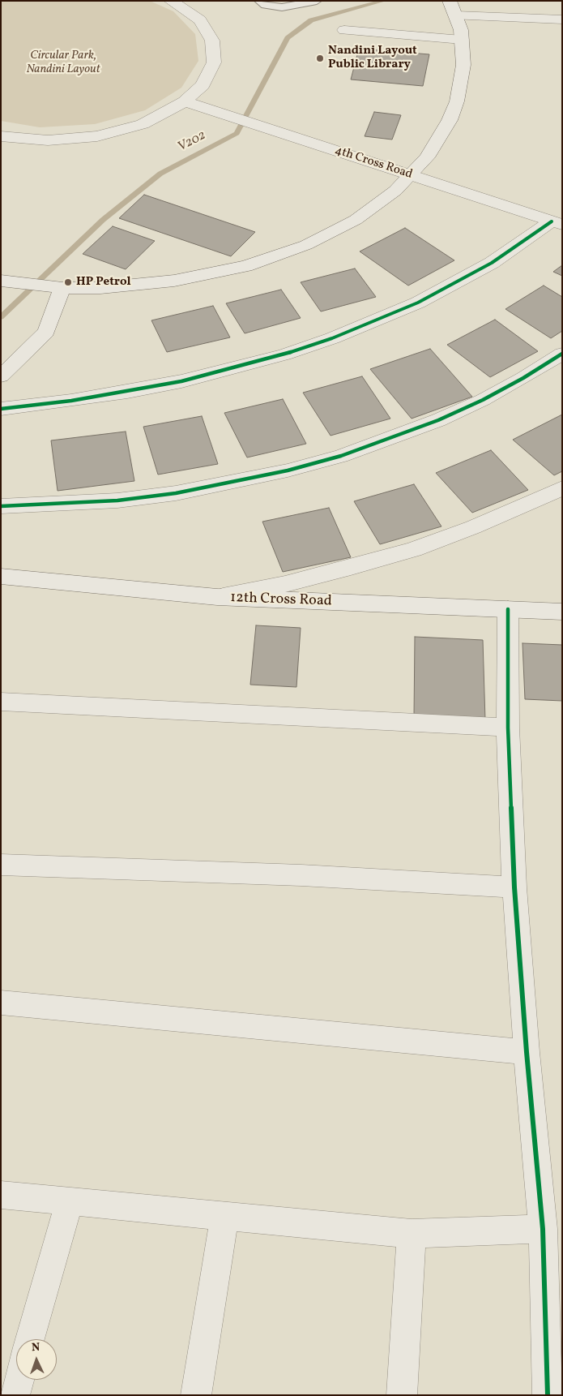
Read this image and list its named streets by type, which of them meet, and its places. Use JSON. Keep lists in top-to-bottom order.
{
  "streets": {
    "street": ["4th Cross Road", "12th Cross Road"]
  },
  "water": ["V202"],
  "parks": ["Circular Park, Nandini Layout"],
  "places": ["Nandini Layout Public Library", "HP Petrol"],
  "north": "top"
}
